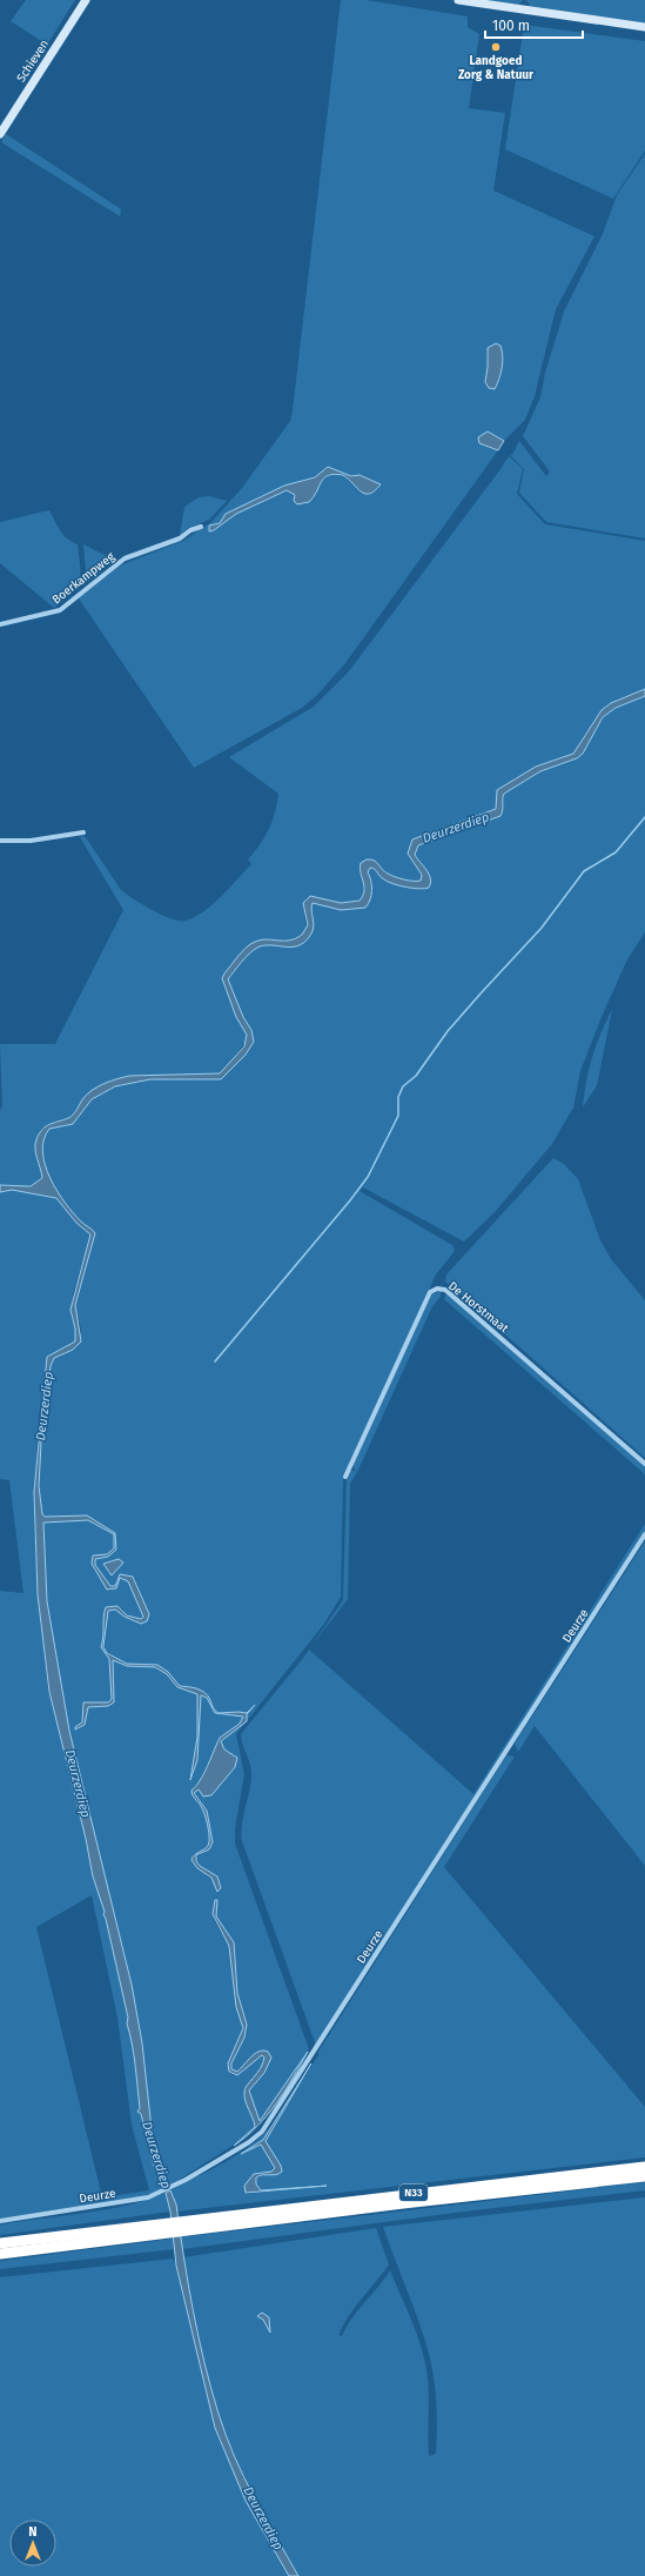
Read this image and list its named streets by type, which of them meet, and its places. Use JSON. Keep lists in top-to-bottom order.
{
  "streets": {
    "highway": ["N33"],
    "main road": ["Schieven"],
    "street": ["Boerkampweg", "De Horstmaat", "Deurze"]
  },
  "water": ["Deurzerdiep"],
  "places": ["Landgoed Zorg & Natuur"],
  "scale_bar": "100 m",
  "north": "top"
}
